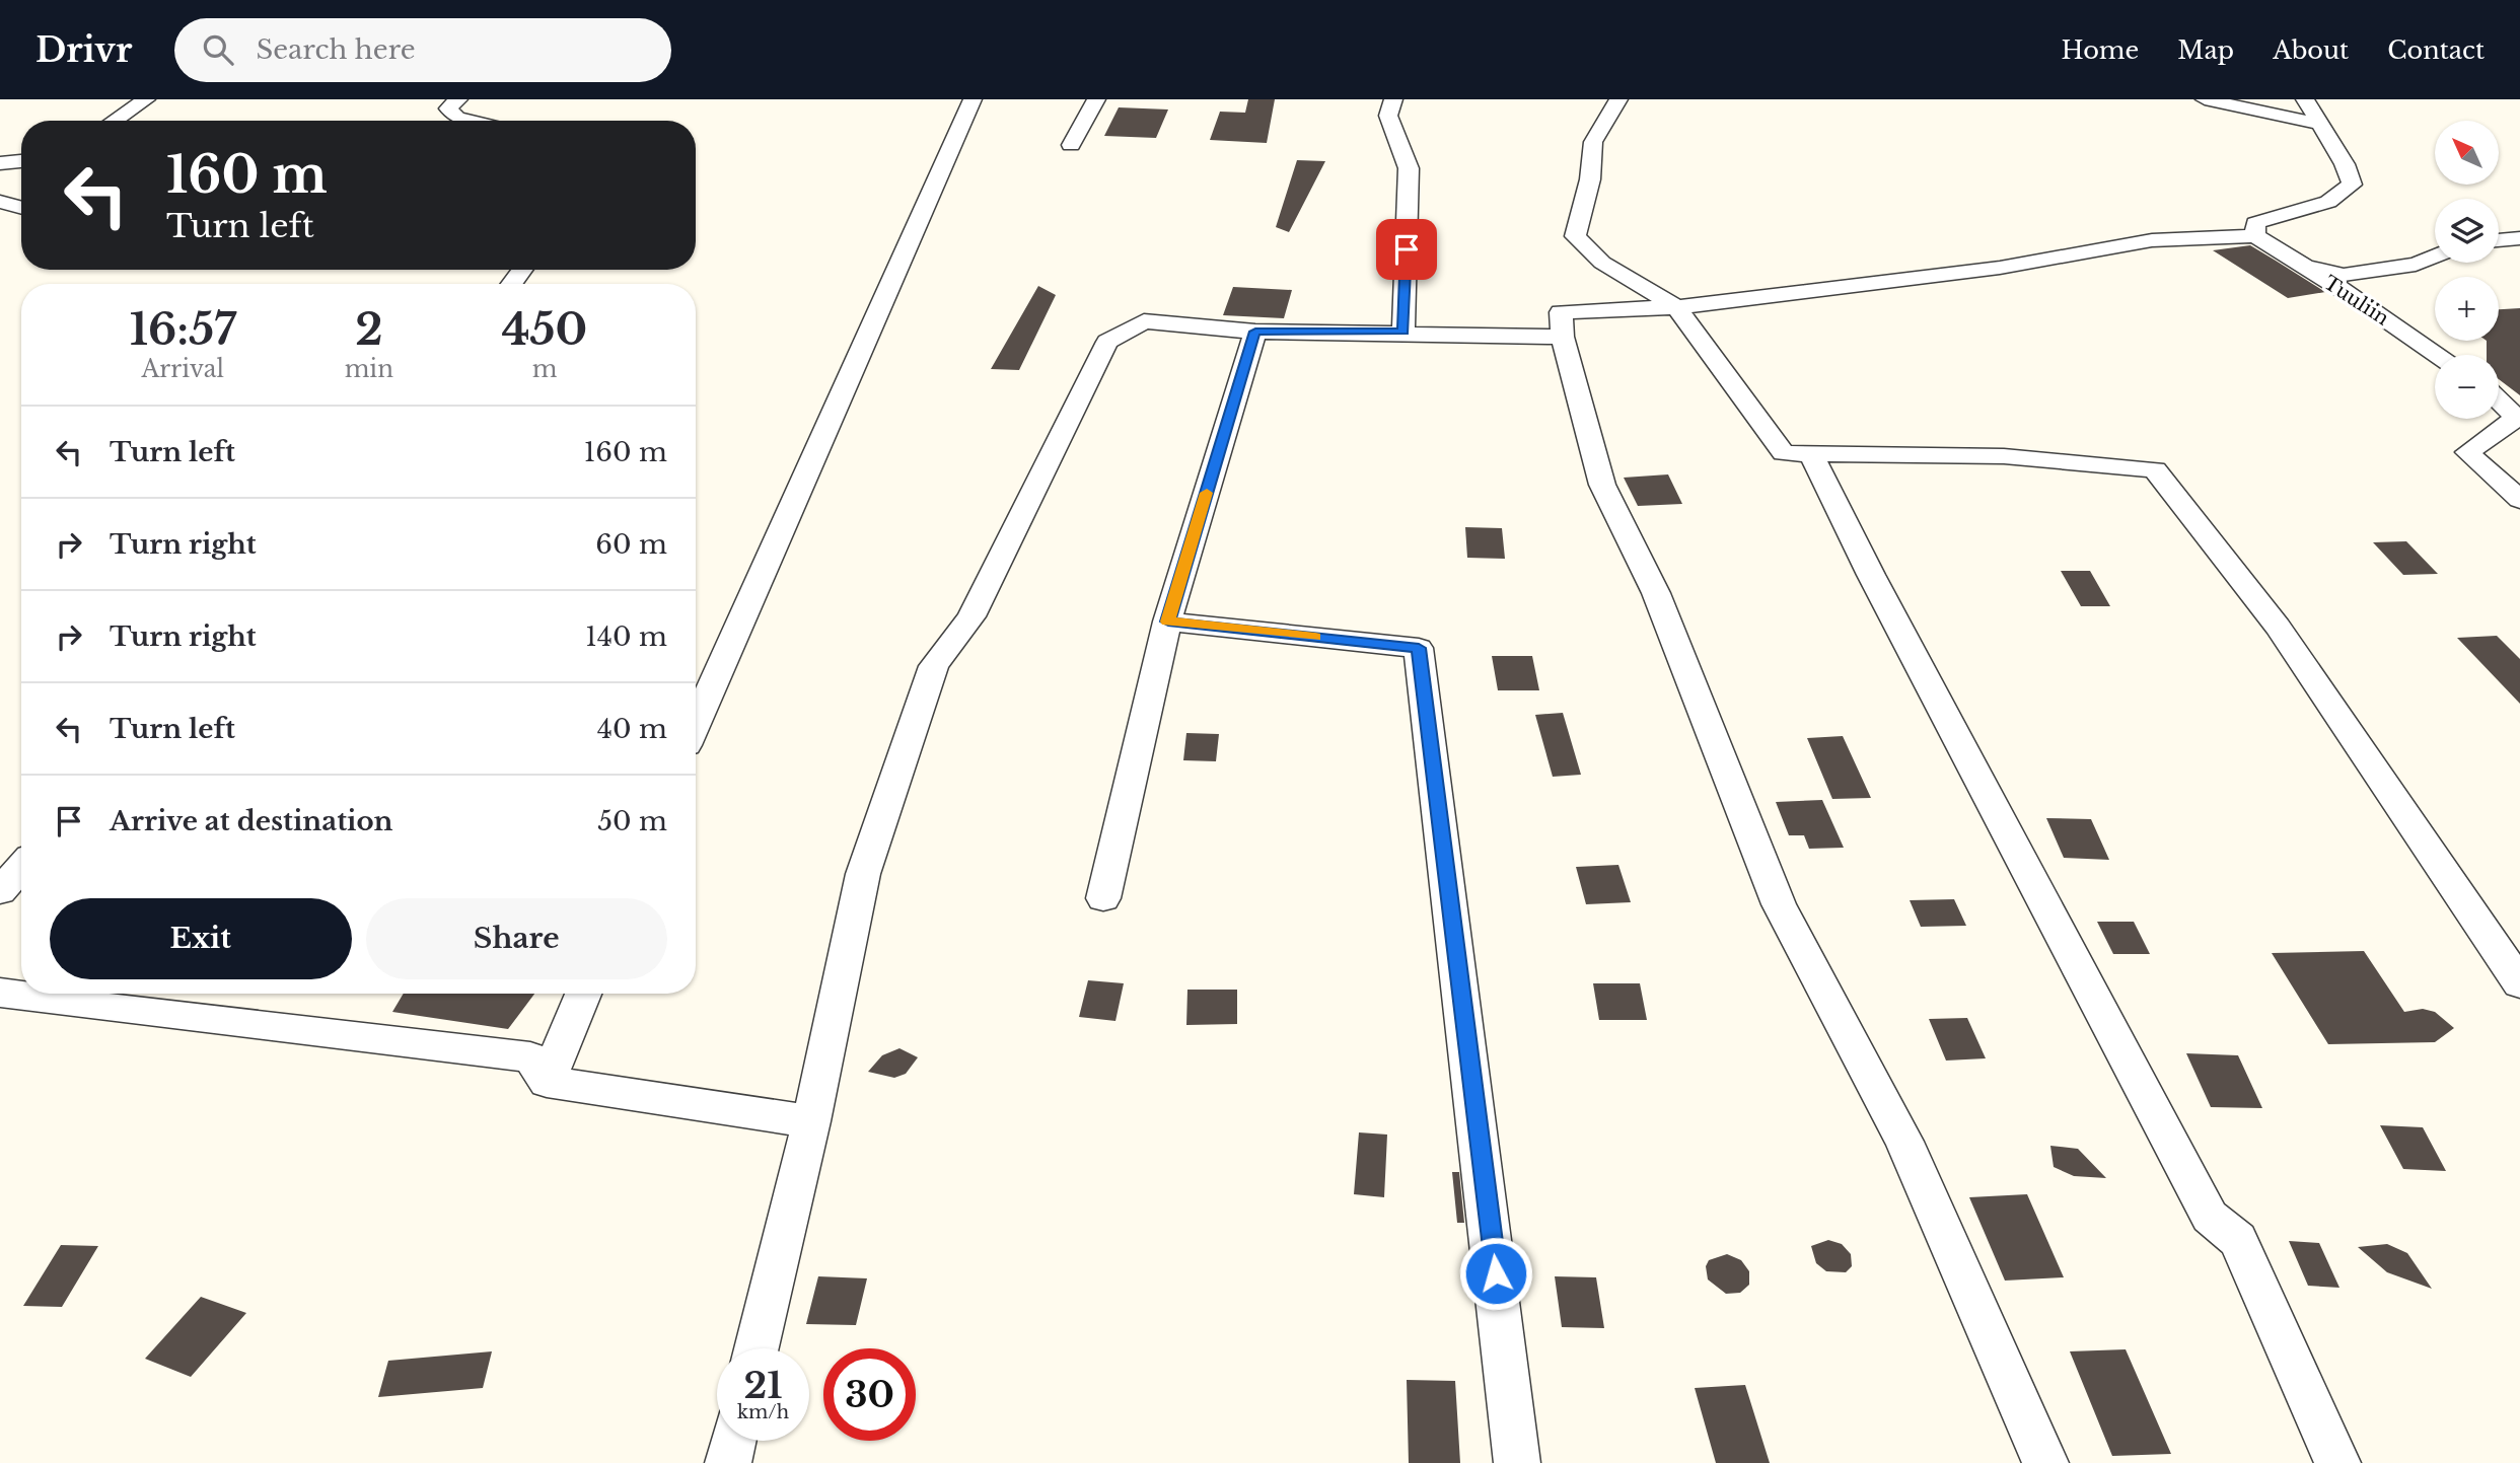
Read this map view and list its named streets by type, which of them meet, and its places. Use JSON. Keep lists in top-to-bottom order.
{
  "streets": {
    "street": ["Tuuliin"]
  },
  "north": "top left",
  "page": {
    "header": "Drivr",
    "search": "Search here",
    "nav": [
      "Home",
      "Map",
      "About",
      "Contact"
    ],
    "map_buttons": ["+", "−"],
    "turn": ["160 m", "Turn left"],
    "eta": [
      "16:57",
      "Arrival",
      "2",
      "min",
      "450",
      "m"
    ],
    "list": [
      {
        "name": "Turn left",
        "value": "160 m"
      },
      {
        "name": "Turn right",
        "value": "60 m"
      },
      {
        "name": "Turn right",
        "value": "140 m"
      },
      {
        "name": "Turn left",
        "value": "40 m"
      },
      {
        "name": "Arrive at destination",
        "value": "50 m"
      }
    ],
    "buttons": ["Exit", "Share"],
    "speed": "21 km/h",
    "limit": "30"
  }
}
